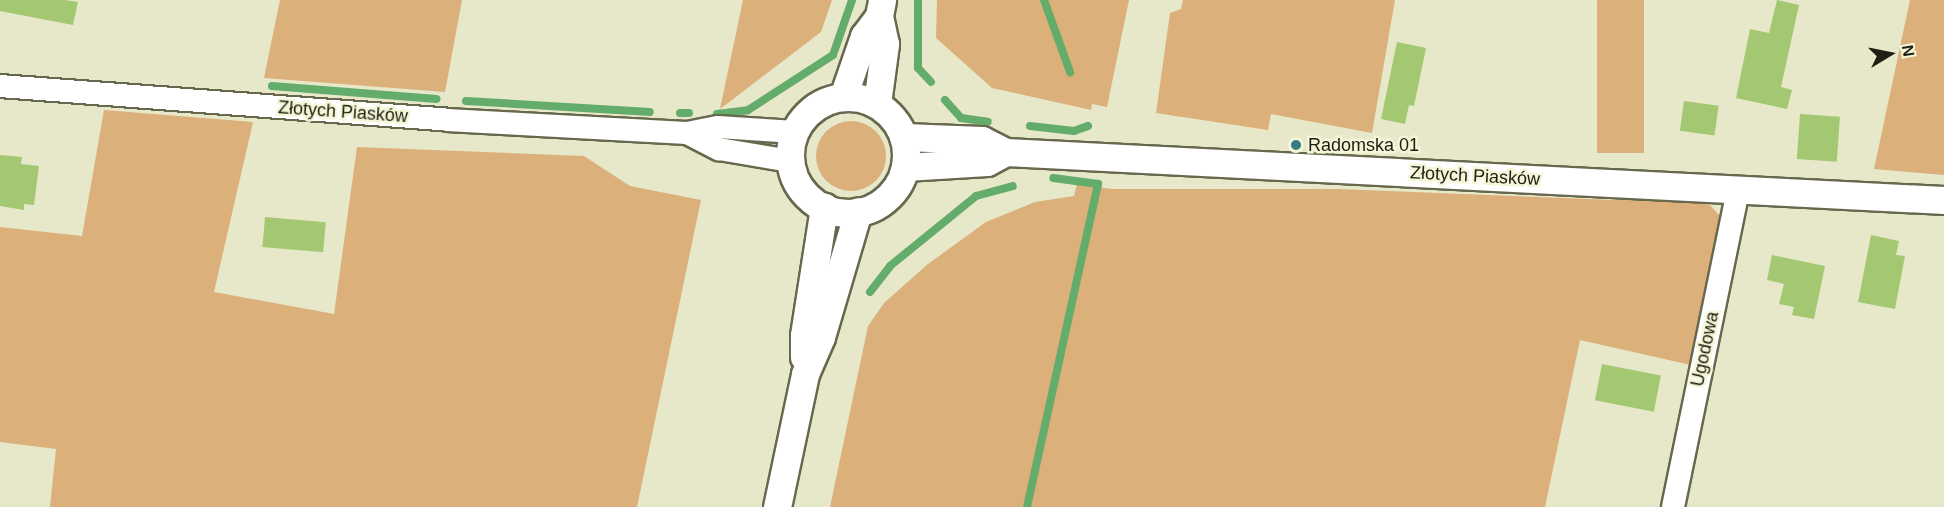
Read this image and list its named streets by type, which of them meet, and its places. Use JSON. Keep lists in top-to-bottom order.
{
  "streets": {
    "street": ["Złotych Piasków", "Ugodowa"]
  },
  "crossings": [
    ["Złotych Piasków", "Ugodowa"]
  ],
  "places": ["Radomska 01"],
  "north": "right"
}
